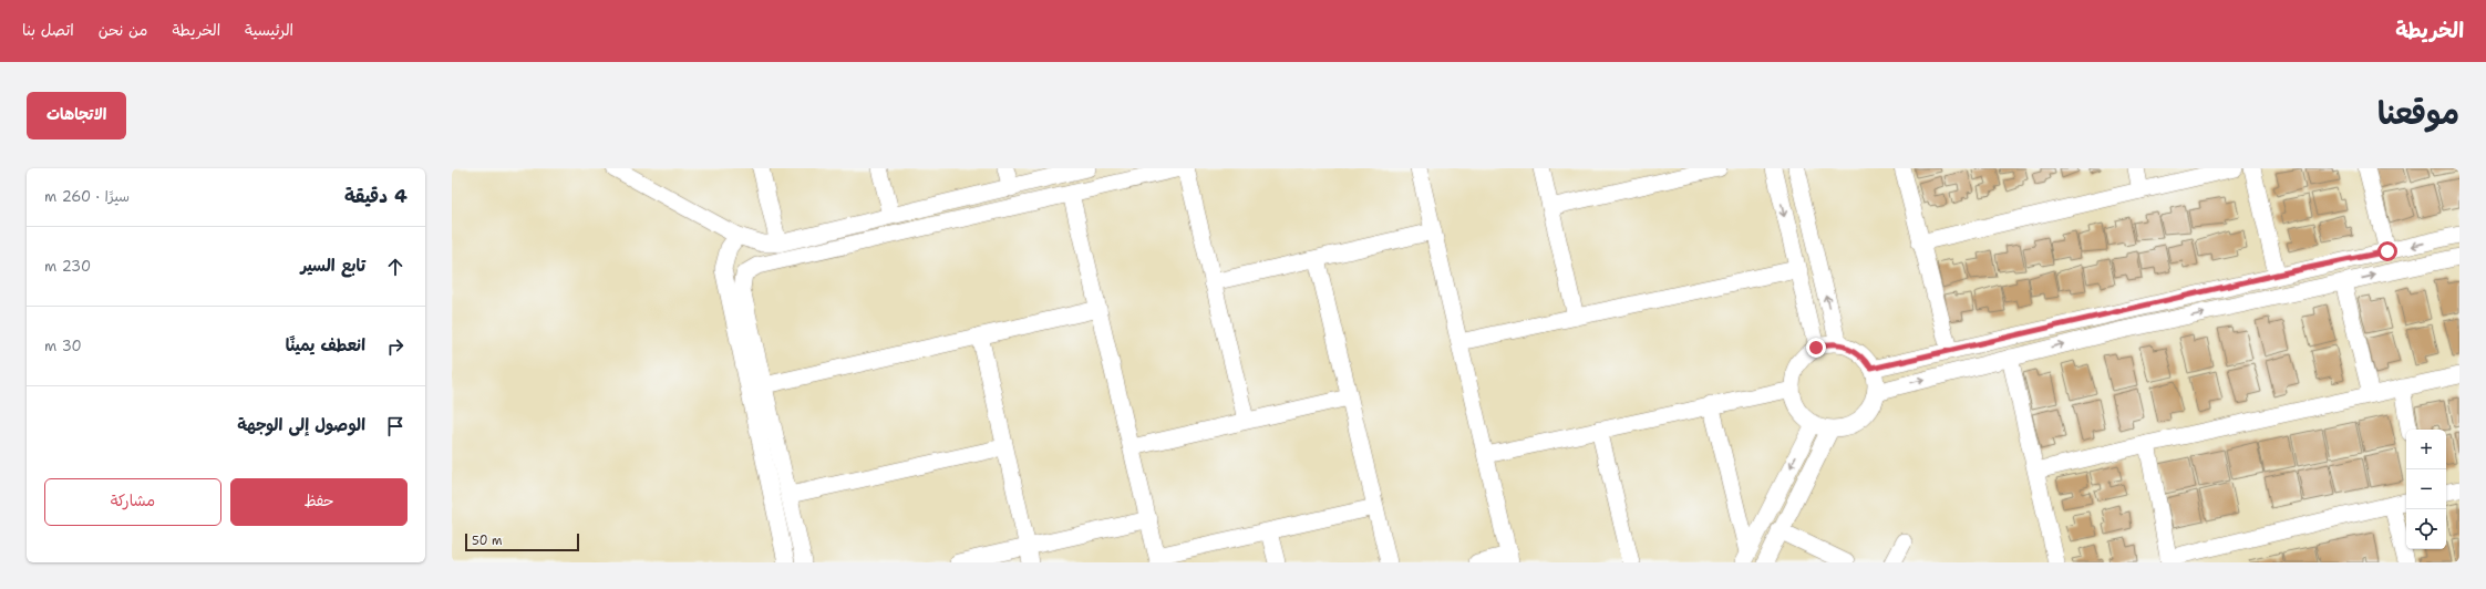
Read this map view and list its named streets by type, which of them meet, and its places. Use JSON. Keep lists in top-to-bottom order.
{
  "scale_bar": "50 m",
  "page": {
    "header": "الخريطة",
    "nav": [
      "الرئيسية",
      "الخريطة",
      "من نحن",
      "اتصل بنا"
    ],
    "title": "موقعنا",
    "buttons": [
      "الاتجاهات",
      ["حفظ", "مشاركة"]
    ],
    "heading": ["4 دقيقة", "سيرًا · 260 m"],
    "list": [
      ["تابع السير", "230 m"],
      ["انعطف يمينًا", "30 m"],
      "الوصول إلى الوجهة"
    ],
    "map_buttons": ["+", "−"],
    "scale": "50 m"
  }
}
